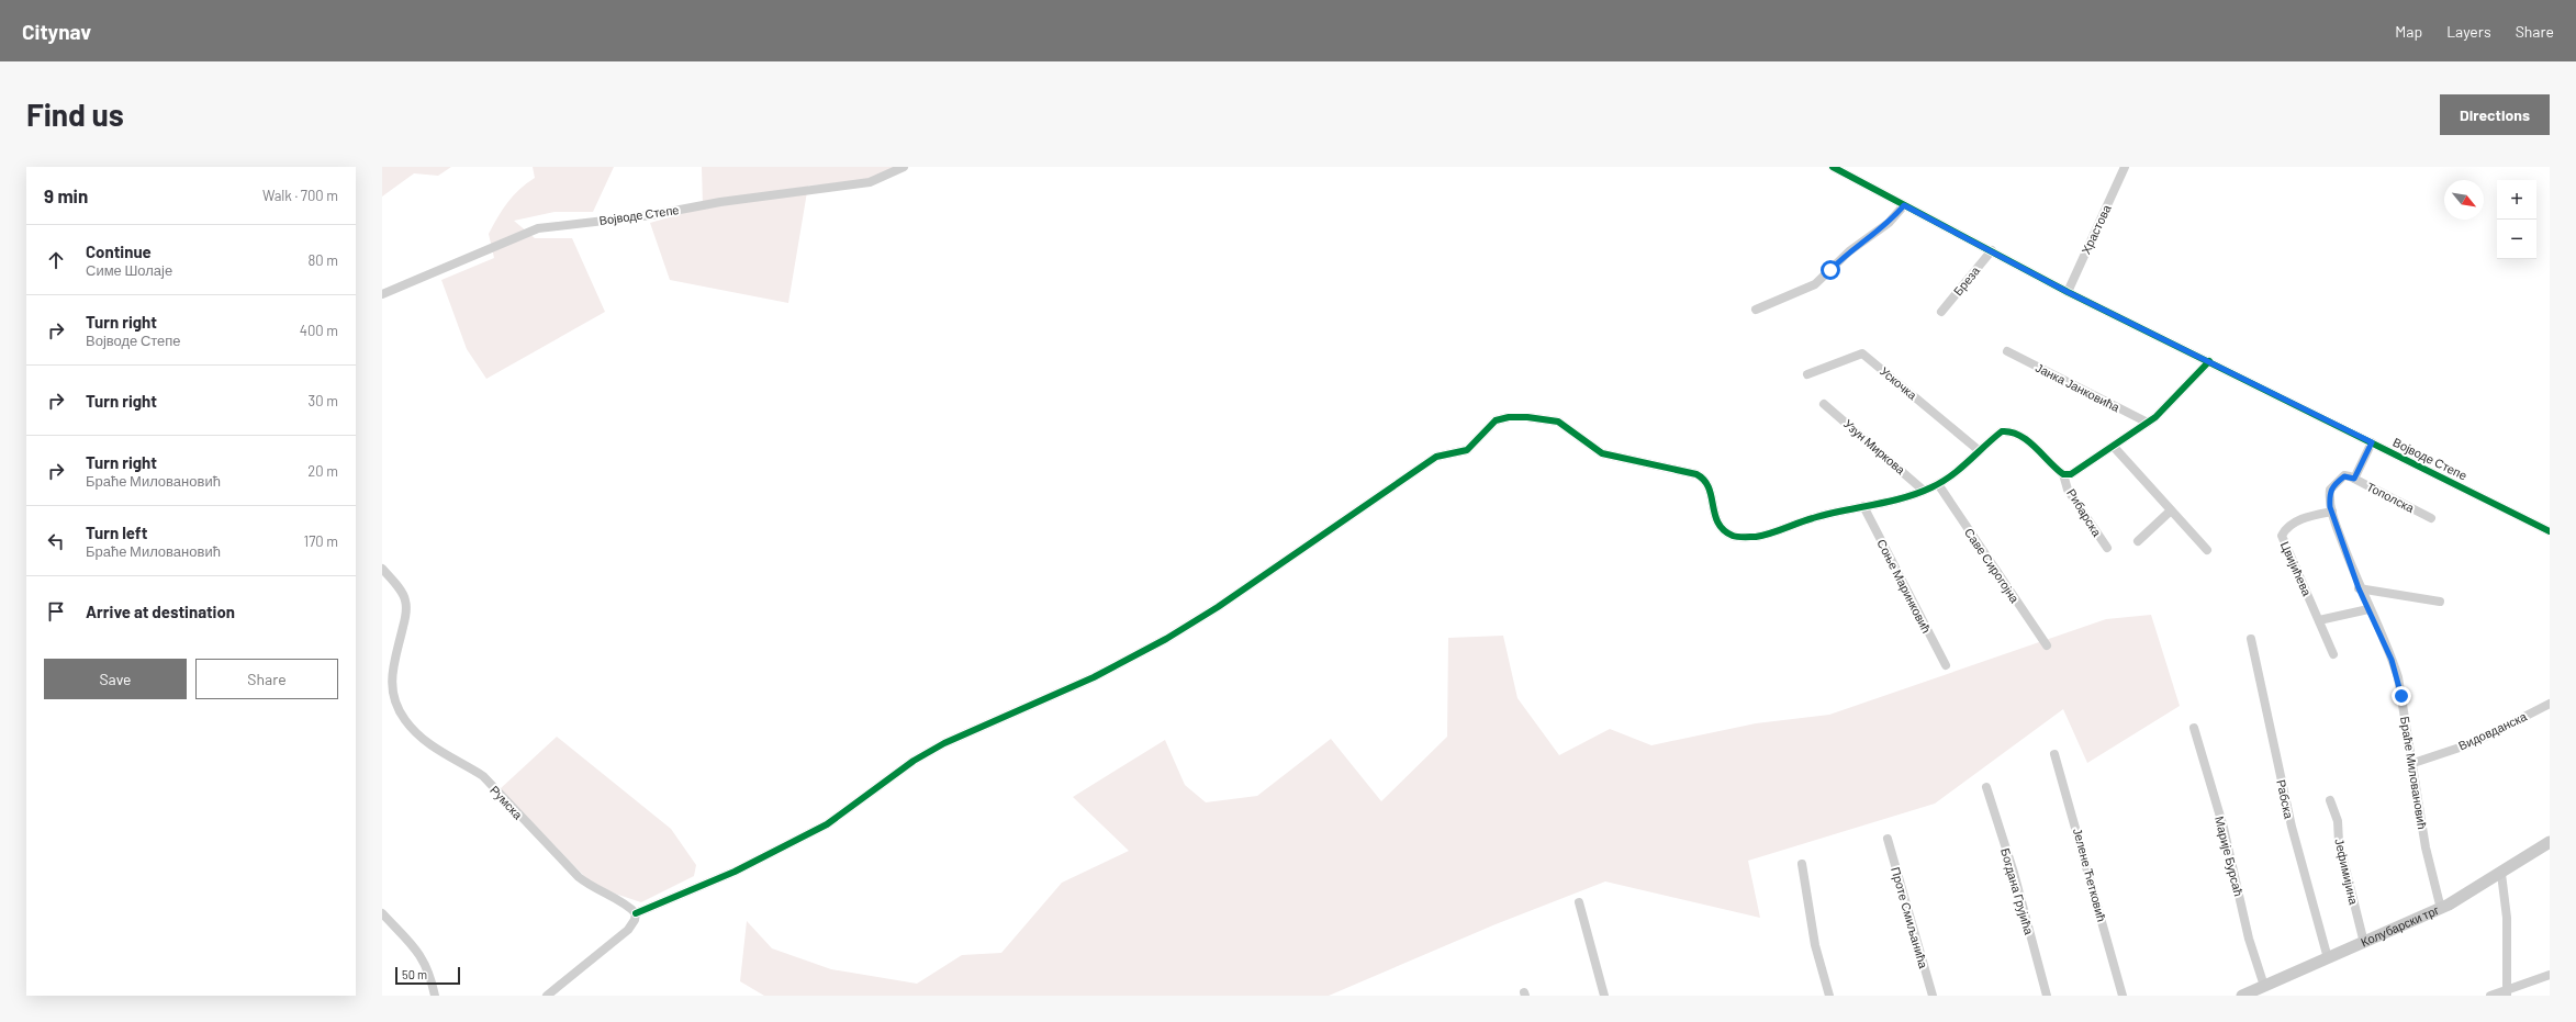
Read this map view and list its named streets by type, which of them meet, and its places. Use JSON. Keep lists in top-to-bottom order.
{
  "streets": {
    "street": [
      "Војводе Степе",
      "Храстова",
      "Бреза",
      "Ускочка",
      "Јанка Јанковића",
      "Узун Миркова",
      "Тополска",
      "Рибарска",
      "Саве Сирогојна",
      "Цвијићева",
      "Соње Маринковић",
      "Видовданска",
      "Браће Миловановић",
      "Рабска",
      "Румска",
      "Марије Бурсаћ",
      "Јефимијина",
      "Јелене Ћетковић",
      "Богдана Грујића",
      "Проте Смиљанића",
      "Колубарски трг"
    ]
  },
  "crossings": [
    ["Војводе Степе", "Храстова"],
    ["Војводе Степе", "Бреза"],
    ["Тополска", "Браће Миловановић"],
    ["Цвијићева", "Браће Миловановић"],
    ["Видовданска", "Браће Миловановић"],
    ["Браће Миловановић", "Колубарски трг"],
    ["Рабска", "Колубарски трг"],
    ["Марије Бурсаћ", "Колубарски трг"],
    ["Јефимијина", "Колубарски трг"]
  ],
  "scale_bar": "50 m",
  "north": "bottom right",
  "page": {
    "header": "Citynav",
    "nav": ["Map", "Layers", "Share"],
    "buttons": [
      "Directions",
      ["Save", "Share"]
    ],
    "title": "Find us",
    "heading": ["9 min", "Walk · 700 m"],
    "map_buttons": ["+", "−"],
    "list": [
      ["Continue", "Симе Шолаје", "80 m"],
      ["Turn right", "Војводе Степе", "400 m"],
      ["Turn right", "30 m"],
      ["Turn right", "Браће Миловановић", "20 m"],
      ["Turn left", "Браће Миловановић", "170 m"],
      "Arrive at destination"
    ],
    "scale": "50 m"
  }
}
